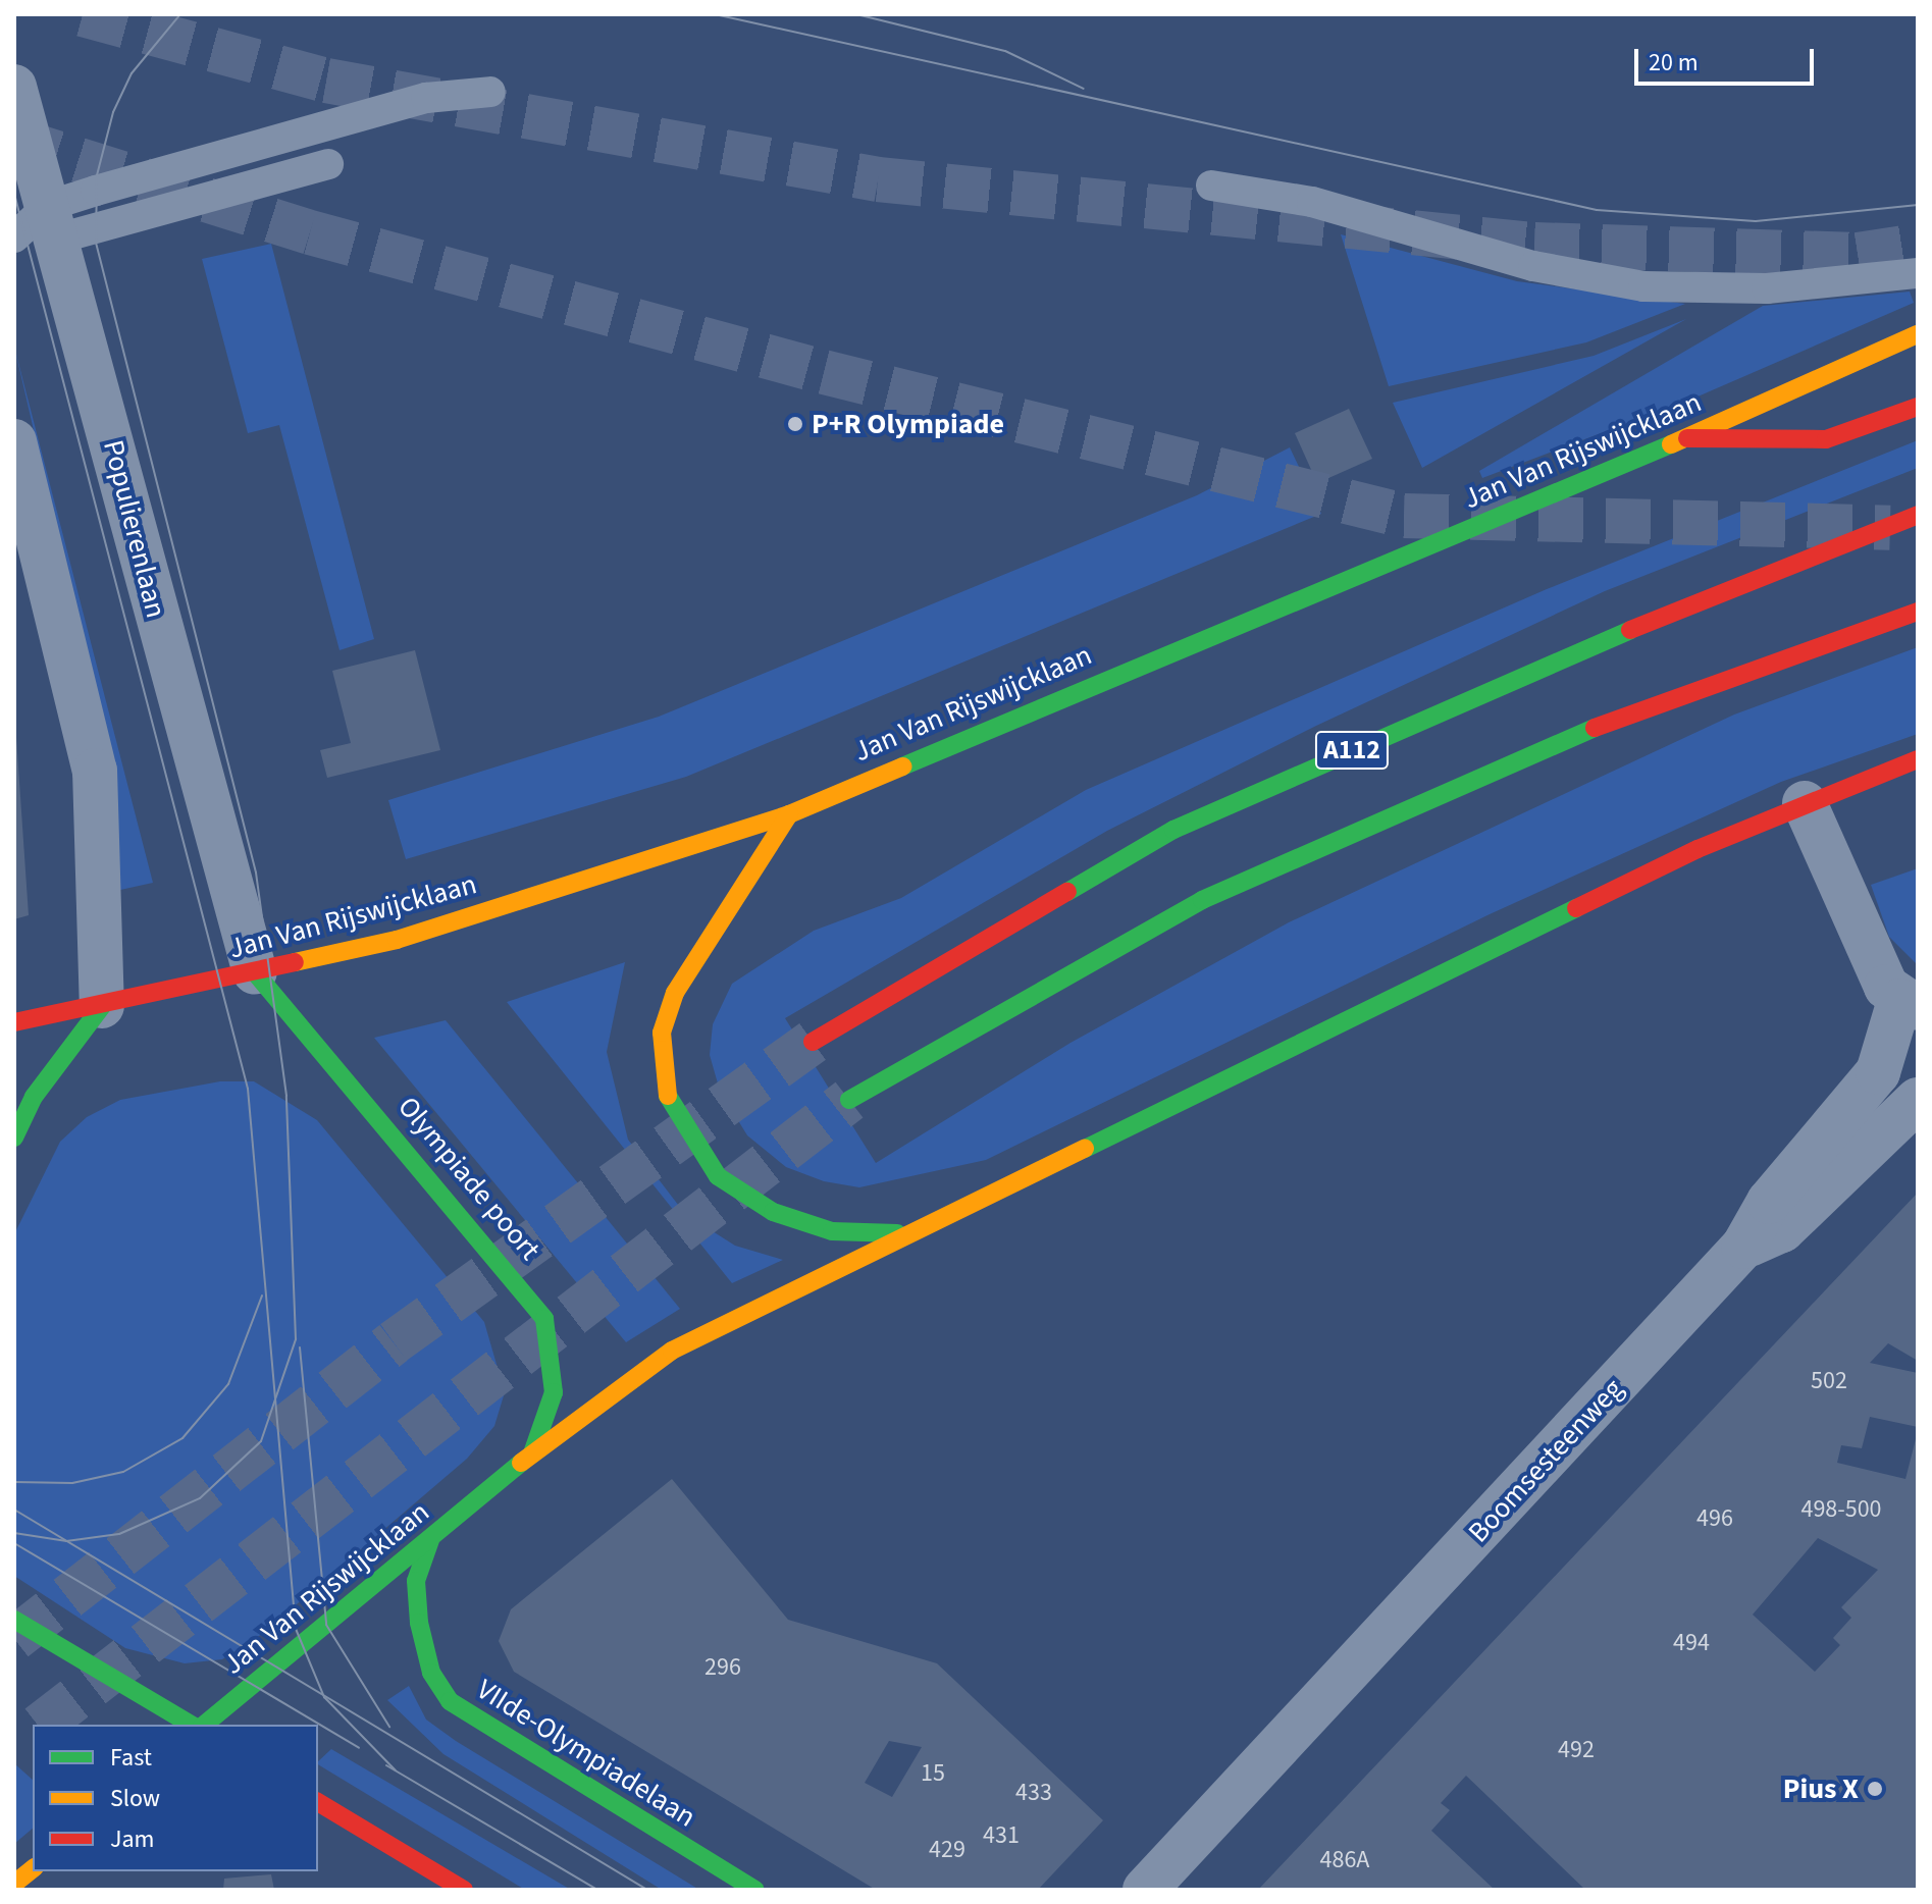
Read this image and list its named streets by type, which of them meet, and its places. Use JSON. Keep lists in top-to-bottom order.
{
  "streets": {
    "main road": [
      "Jan Van Rijswijcklaan",
      "A112",
      "Olympiade poort",
      "VIIde-Olympiadelaan"
    ],
    "street": ["Populierenlaan", "Boomsesteenweg"]
  },
  "crossings": [
    ["Jan Van Rijswijcklaan", "Populierenlaan"],
    ["Jan Van Rijswijcklaan", "Olympiade poort"],
    ["Jan Van Rijswijcklaan", "VIIde-Olympiadelaan"],
    ["Populierenlaan", "Olympiade poort"]
  ],
  "places": ["P+R Olympiade", "Pius X"],
  "house_numbers": [
    "502",
    "498-500",
    "496",
    "494",
    "296",
    "492",
    "15",
    "433",
    "431",
    "429",
    "486A"
  ],
  "legend": ["Fast", "Slow", "Jam"],
  "scale_bar": "20 m"
}
